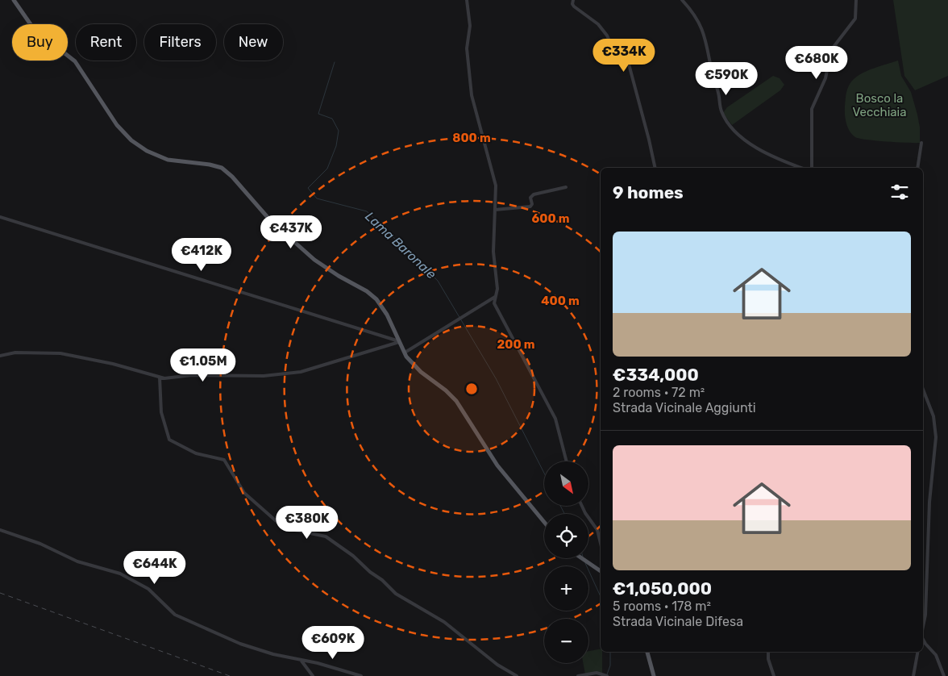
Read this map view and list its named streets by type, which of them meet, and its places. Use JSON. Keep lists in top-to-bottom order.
{
  "water": ["Lama Baronale"],
  "parks": ["Bosco la Vecchiaia"],
  "north": "bottom right",
  "page": {
    "chip": [
      "Buy",
      "Rent",
      "Filters",
      "New"
    ],
    "price": [
      "€334K",
      "€680K",
      "€590K",
      "€437K",
      "€412K",
      "€1.05M",
      "€380K",
      "€644K",
      "€609K"
    ],
    "heading": "9 homes",
    "list": [
      {
        "name": "€334,000",
        "note": "2 rooms · 72 m² · Strada Vicinale Aggiunti"
      },
      {
        "name": "€1,050,000",
        "note": "5 rooms · 178 m² · Strada Vicinale Difesa"
      }
    ],
    "map_buttons": ["+", "−"]
  },
  "rings": [
    "800 m",
    "600 m",
    "400 m",
    "200 m"
  ]
}
